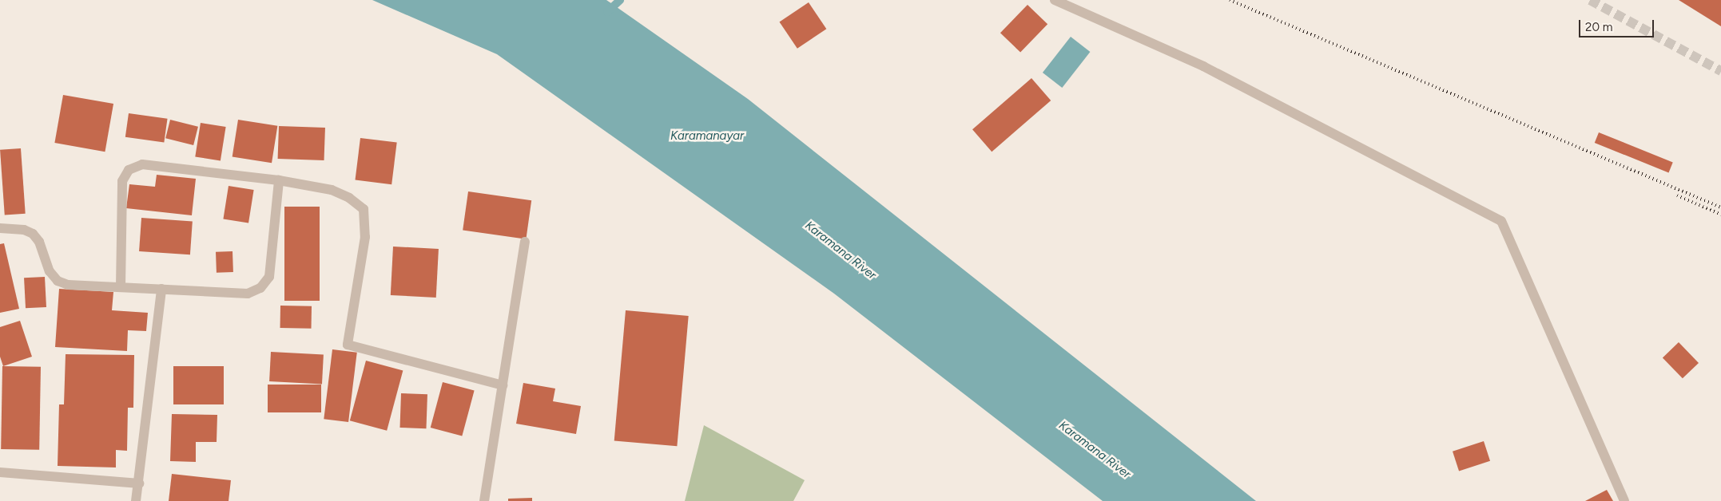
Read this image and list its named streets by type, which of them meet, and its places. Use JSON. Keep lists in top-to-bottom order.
{
  "water": ["Karamanayar", "Karamana River"],
  "scale_bar": "20 m"
}
